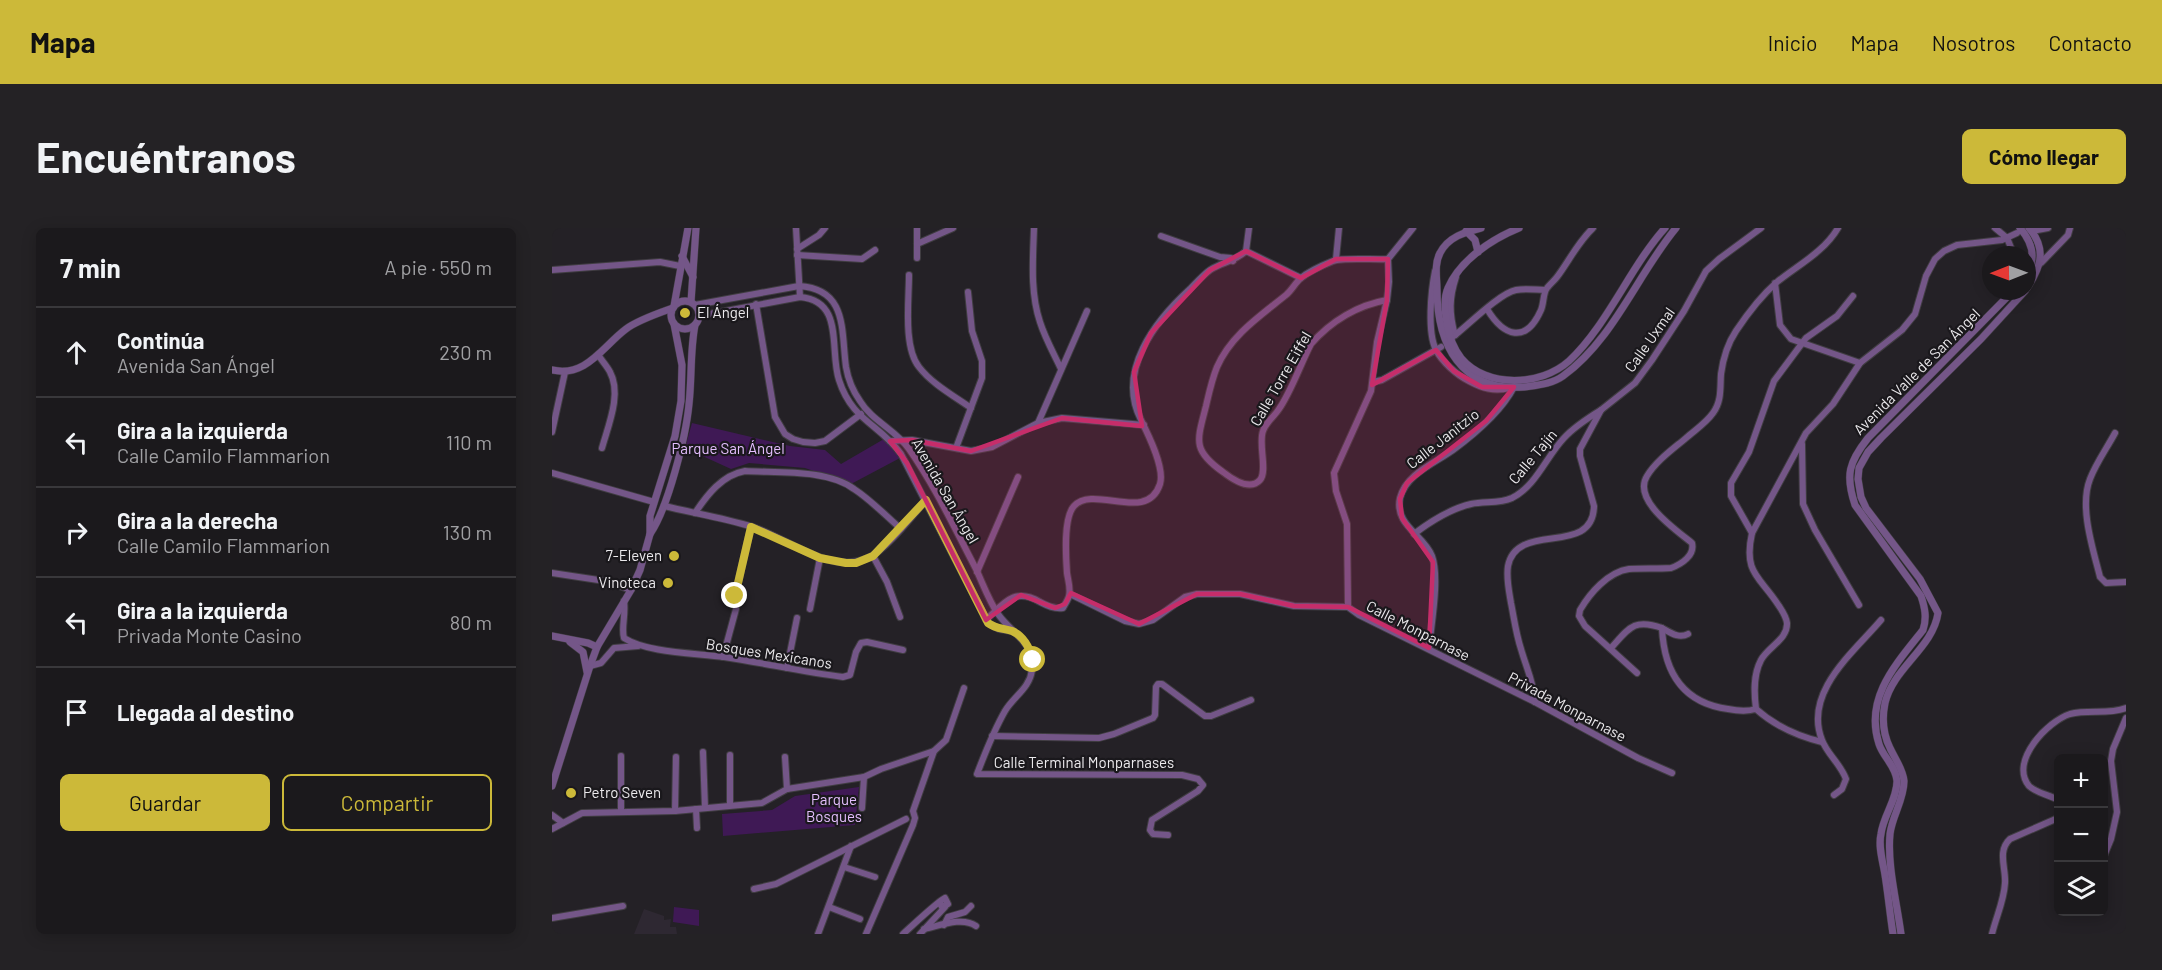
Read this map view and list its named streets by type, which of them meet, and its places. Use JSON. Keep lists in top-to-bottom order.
{
  "streets": {
    "street": [
      "Calle Uxmal",
      "Avenida Valle de San Ángel",
      "Calle Torre Eiffel",
      "Calle Janitzio",
      "Calle Tajín",
      "Avenida San Ángel",
      "Calle Monparnase",
      "Bosques Mexicanos",
      "Privada Monparnase",
      "Calle Terminal Monparnases"
    ]
  },
  "crossings": [
    ["Calle Uxmal", "Calle Tajín"],
    ["Calle Uxmal", "Privada Monparnase"],
    ["Calle Janitzio", "Calle Tajín"],
    ["Calle Janitzio", "Calle Monparnase"],
    ["Avenida San Ángel", "Calle Terminal Monparnases"],
    ["Calle Monparnase", "Privada Monparnase"]
  ],
  "parks": ["Parque San Ángel", "Parque Bosques"],
  "places": [
    "El Ángel",
    "7-Eleven",
    "Vinoteca",
    "Petro Seven"
  ],
  "north": "left",
  "page": {
    "header": "Mapa",
    "nav": [
      "Inicio",
      "Mapa",
      "Nosotros",
      "Contacto"
    ],
    "buttons": [
      "Cómo llegar",
      ["Guardar", "Compartir"]
    ],
    "title": "Encuéntranos",
    "heading": ["7 min", "A pie · 550 m"],
    "list": [
      ["Continúa", "Avenida San Ángel", "230 m"],
      ["Gira a la izquierda", "Calle Camilo Flammarion", "110 m"],
      ["Gira a la derecha", "Calle Camilo Flammarion", "130 m"],
      ["Gira a la izquierda", "Privada Monte Casino", "80 m"],
      "Llegada al destino"
    ],
    "map_buttons": ["+", "−"]
  }
}
